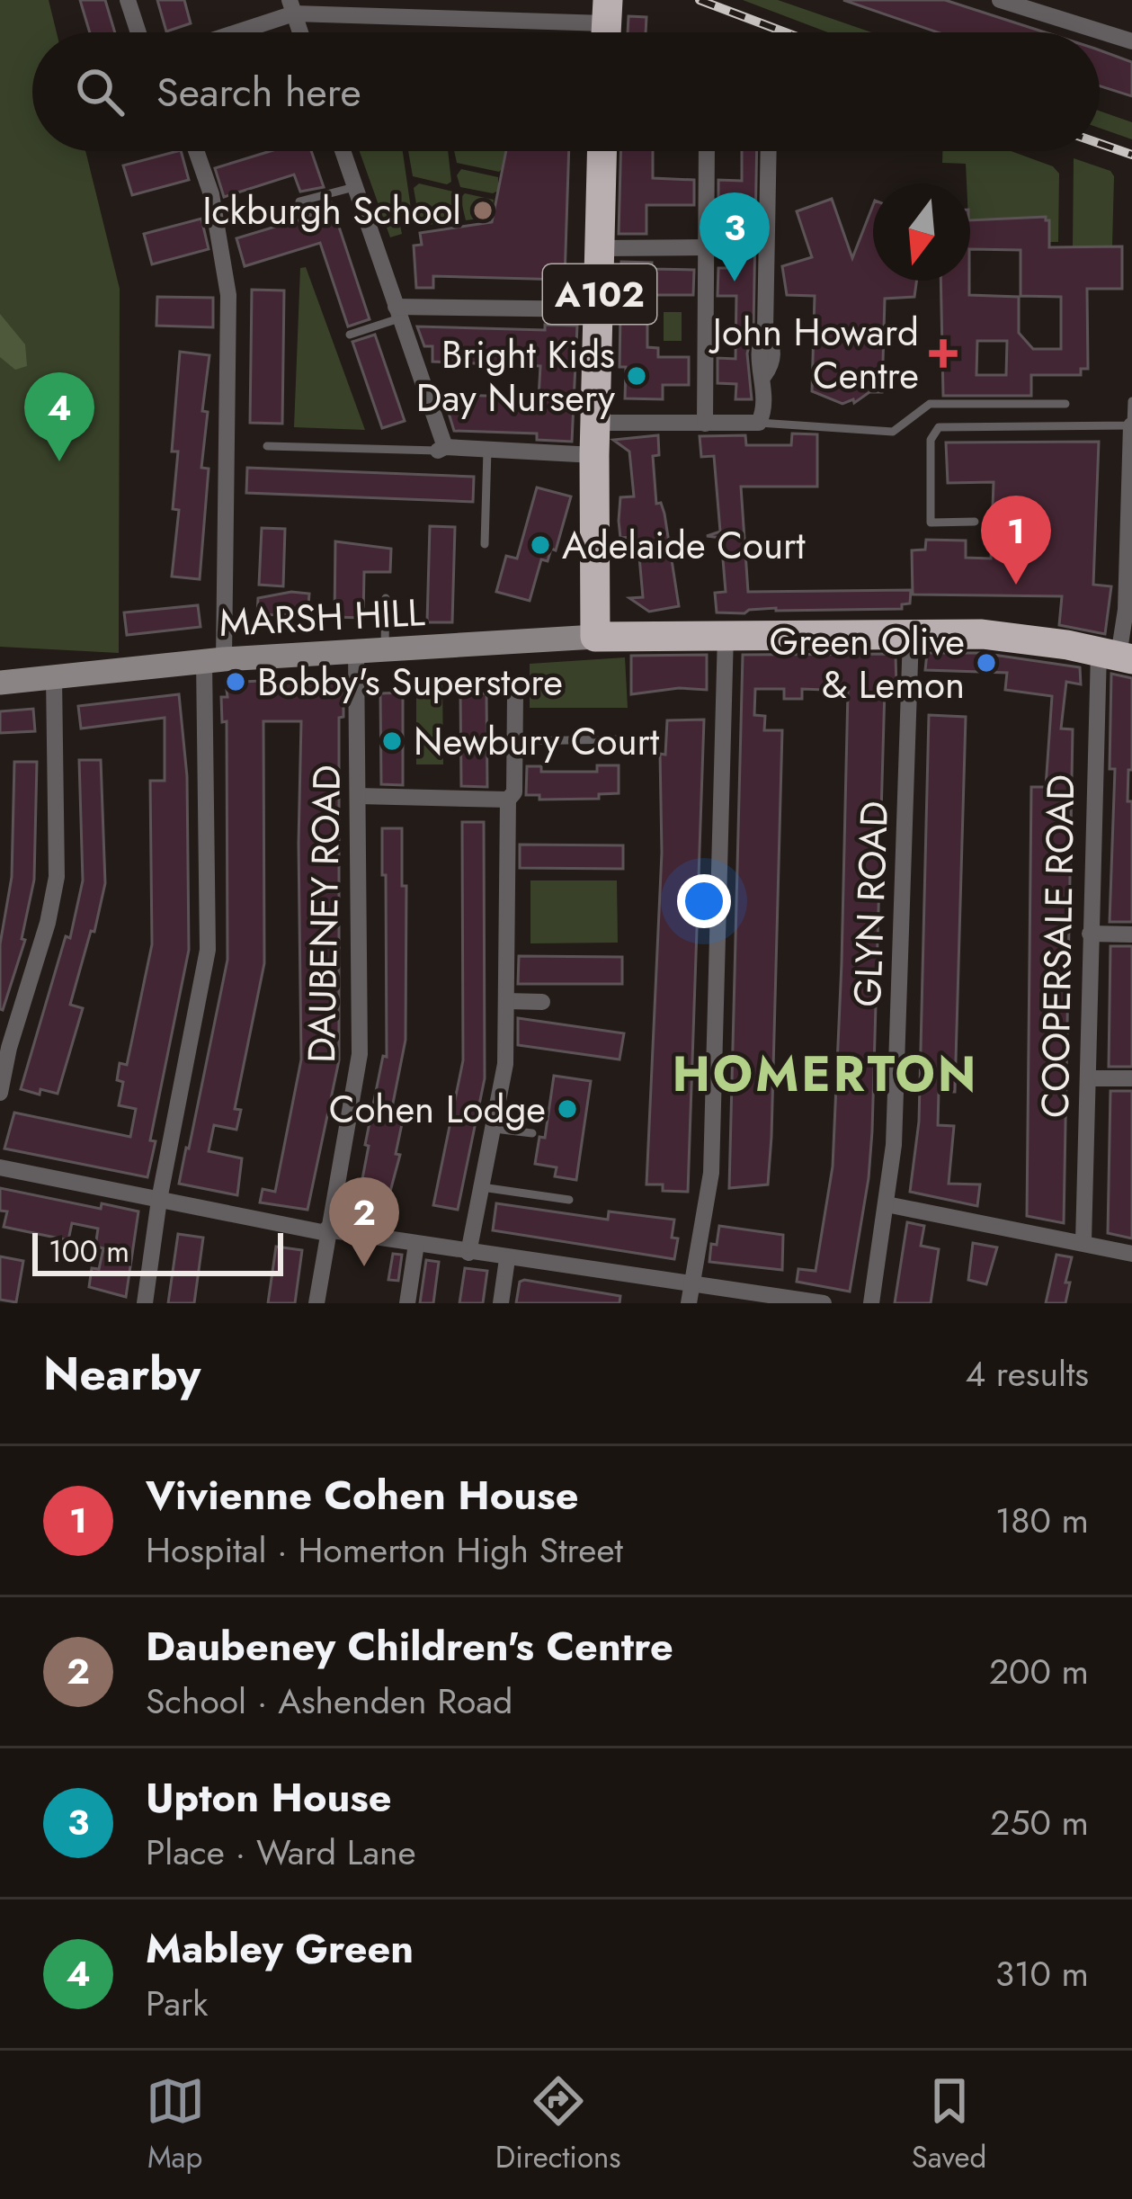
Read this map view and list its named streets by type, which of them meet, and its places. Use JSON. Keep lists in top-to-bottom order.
{
  "streets": {
    "highway": ["A102"],
    "main road": ["MARSH HILL"],
    "street": ["GLYN ROAD", "DAUBENEY ROAD", "COOPERSALE ROAD"]
  },
  "crossings": [
    ["A102", "MARSH HILL"],
    ["MARSH HILL", "DAUBENEY ROAD"]
  ],
  "districts": ["HOMERTON"],
  "places": {
    "other": [
      "Ickburgh School",
      "Bright Kids Day Nursery",
      "Adelaide Court",
      "Green Olive & Lemon",
      "Bobby's Superstore",
      "Newbury Court",
      "Cohen Lodge"
    ],
    "health": ["John Howard Centre"]
  },
  "scale_bar": "100 m",
  "north": "bottom",
  "page": {
    "search": "Search here",
    "pins": [
      "3",
      "4",
      "1",
      "2"
    ],
    "scale": "100 m",
    "heading": ["Nearby", "4 results"],
    "list": [
      {
        "mark": "1",
        "name": "Vivienne Cohen House",
        "note": "Hospital · Homerton High Street",
        "value": "180 m"
      },
      {
        "mark": "2",
        "name": "Daubeney Children's Centre",
        "note": "School · Ashenden Road",
        "value": "200 m"
      },
      {
        "mark": "3",
        "name": "Upton House",
        "note": "Place · Ward Lane",
        "value": "250 m"
      },
      {
        "mark": "4",
        "name": "Mabley Green",
        "note": "Park",
        "value": "310 m"
      }
    ],
    "nav": ["Map", "Directions", "Saved"]
  }
}
